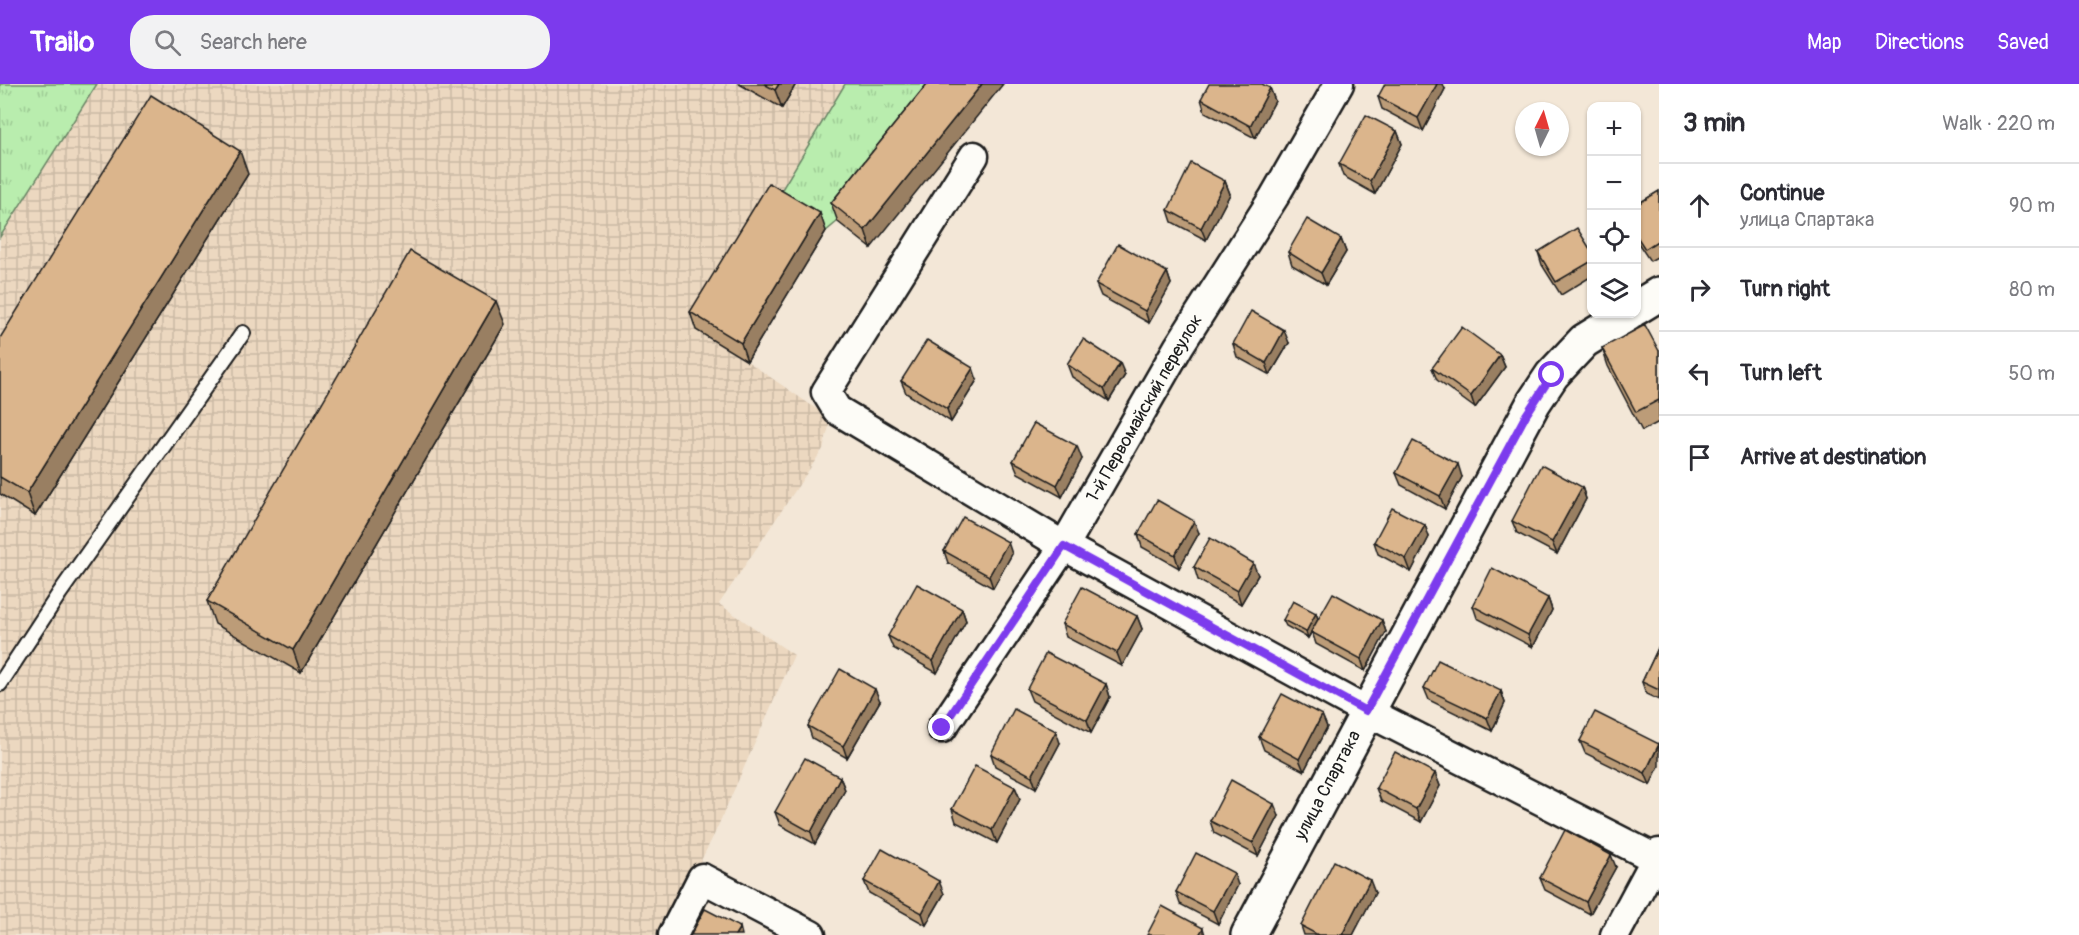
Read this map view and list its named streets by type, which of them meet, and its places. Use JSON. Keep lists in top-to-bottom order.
{
  "streets": {
    "street": ["1-й Первомайский переулок", "улица Спартака"]
  },
  "north": "top",
  "page": {
    "header": "Trailo",
    "search": "Search here",
    "nav": ["Map", "Directions", "Saved"],
    "heading": ["3 min", "Walk · 220 m"],
    "map_buttons": ["+", "−"],
    "list": [
      ["Continue", "улица Спартака", "90 m"],
      ["Turn right", "80 m"],
      ["Turn left", "50 m"],
      "Arrive at destination"
    ]
  }
}
